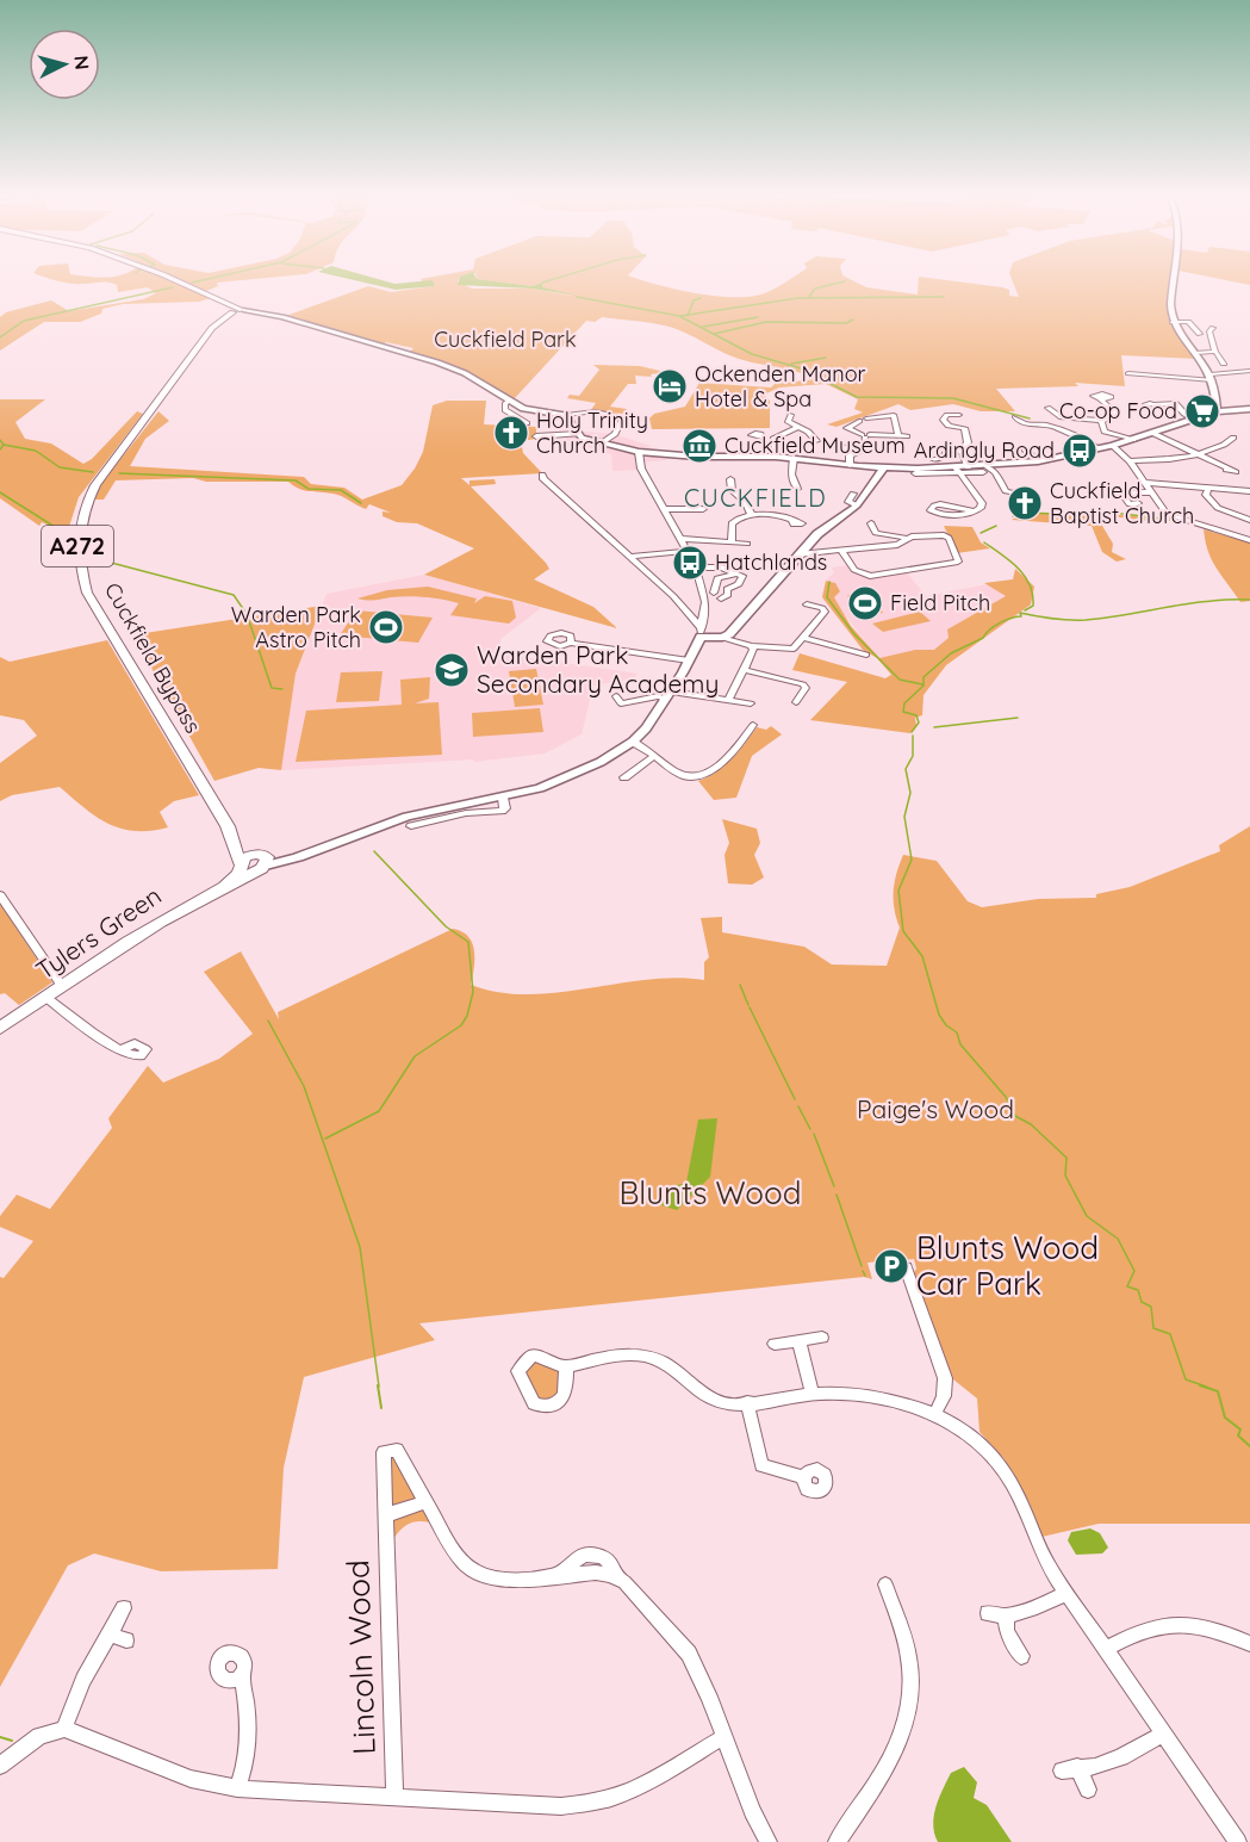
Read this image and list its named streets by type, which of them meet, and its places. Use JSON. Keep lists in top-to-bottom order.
{
  "streets": {
    "highway": ["A272", "Cuckfield Bypass", "Tylers Green"],
    "street": ["Lincoln Wood"]
  },
  "crossings": [
    ["Cuckfield Bypass", "Tylers Green"]
  ],
  "districts": ["CUCKFIELD"],
  "parks": ["Cuckfield Park", "Paige's Wood", "Blunts Wood"],
  "places": {
    "hotel": ["Ockenden Manor Hotel & Spa"],
    "supermarket": ["Co-op Food"],
    "church": ["Holy Trinity Church", "Cuckfield Baptist Church"],
    "museum": ["Cuckfield Museum"],
    "bus stop": ["Ardingly Road", "Hatchlands"],
    "sports": ["Field Pitch", "Warden Park Astro Pitch"],
    "school or university": ["Warden Park Secondary Academy"],
    "parking": ["Blunts Wood Car Park"]
  },
  "north": "right"
}
